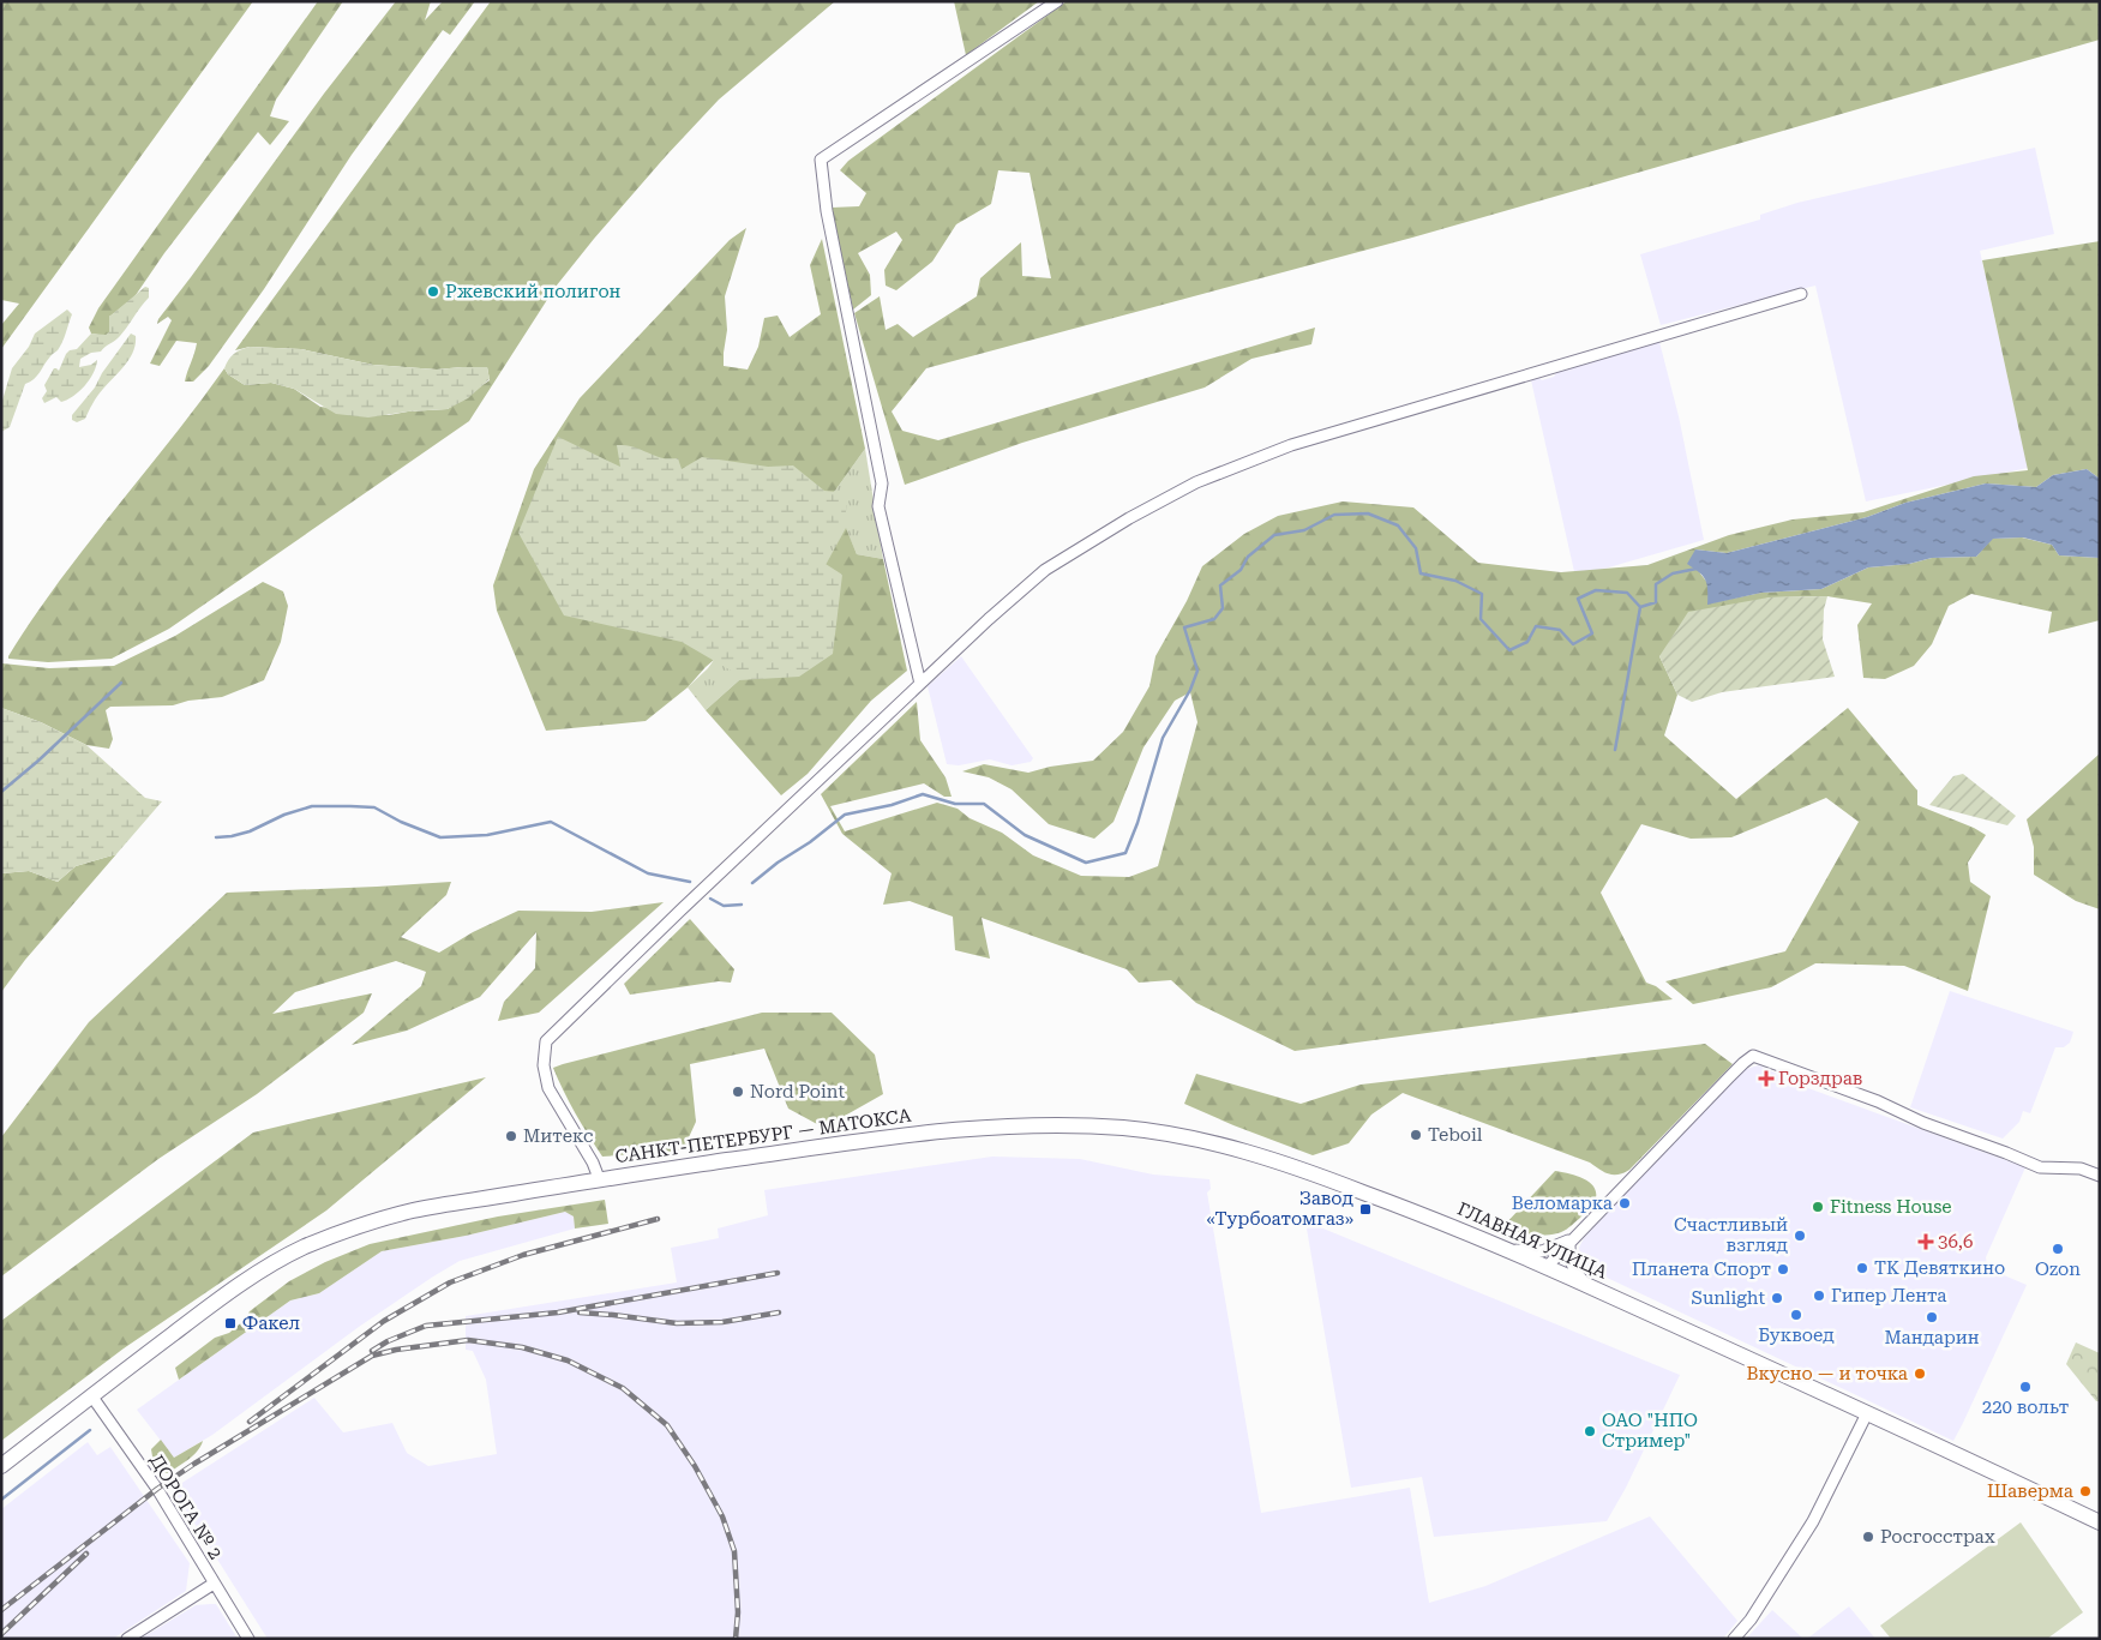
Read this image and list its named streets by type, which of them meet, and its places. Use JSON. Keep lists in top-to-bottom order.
{
  "streets": {
    "main road": ["САНКТ-ПЕТЕРБУРГ — МАТОКСА", "ГЛАВНАЯ УЛИЦА"],
    "street": ["ДОРОГА № 2"]
  },
  "crossings": [
    ["САНКТ-ПЕТЕРБУРГ — МАТОКСА", "ГЛАВНАЯ УЛИЦА"],
    ["САНКТ-ПЕТЕРБУРГ — МАТОКСА", "ДОРОГА № 2"]
  ],
  "places": {
    "other": [
      "Ржевский полигон",
      "Nord Point",
      "Teboil",
      "Митекс",
      "Веломарка",
      "Fitness House",
      "Счастливый взгляд",
      "Ozon",
      "ТК Девяткино",
      "Планета Спорт",
      "Гипер Лента",
      "Sunlight",
      "Буквоед",
      "Мандарин",
      "Вкусно — и точка",
      "220 вольт",
      "ОАО \"НПО Стример\"",
      "Шаверма",
      "Росгосстрах"
    ],
    "health": ["Горздрав", "36,6"],
    "transit": ["Завод «Турбоатомгаз»", "Факел"]
  }
}
